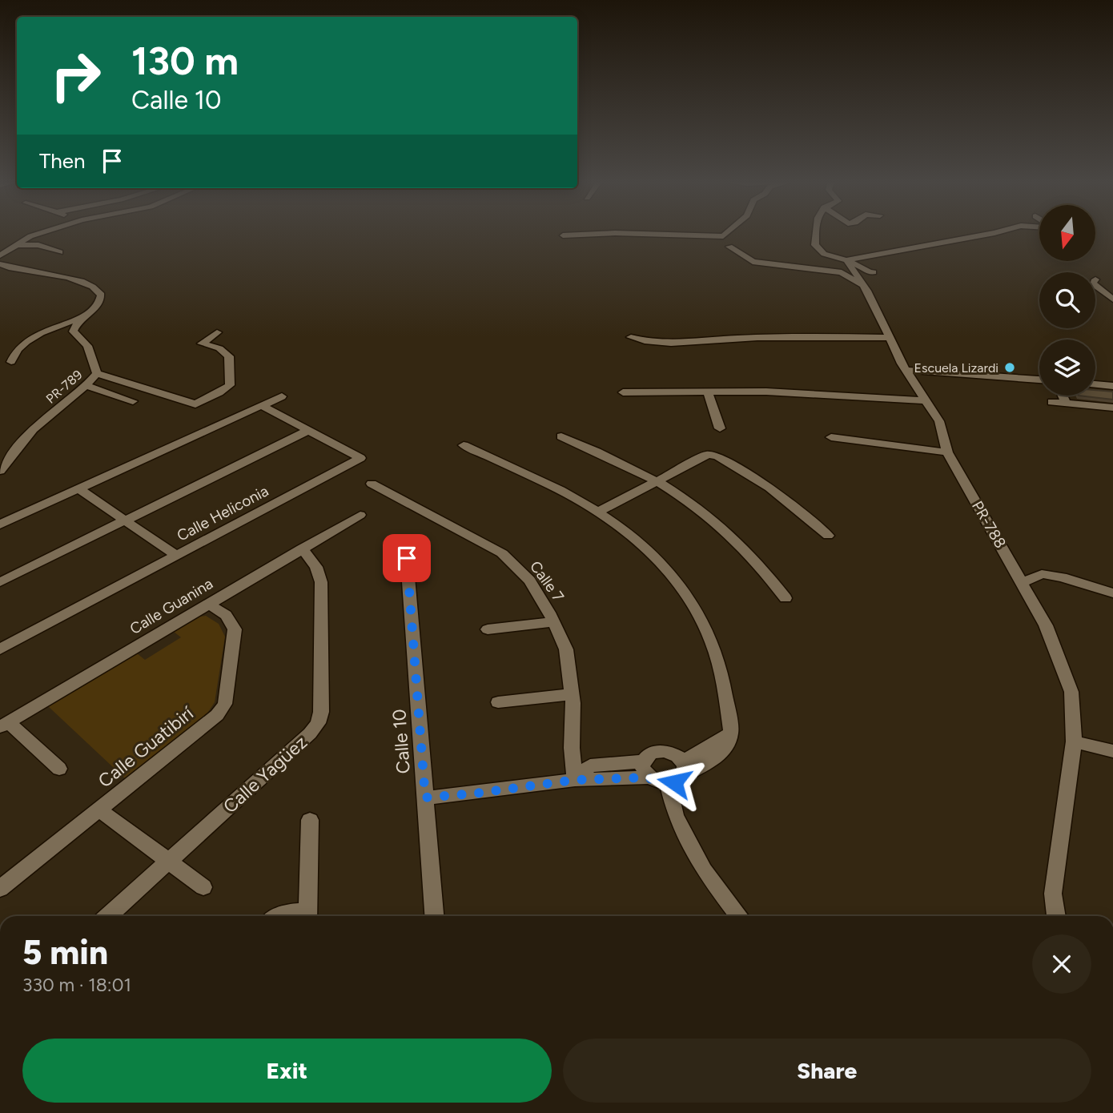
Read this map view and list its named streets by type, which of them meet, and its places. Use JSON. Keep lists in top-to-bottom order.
{
  "streets": {
    "street": [
      "PR-789",
      "Calle Heliconia",
      "PR-788",
      "Calle 7",
      "Calle Guanina",
      "Calle 10",
      "Calle Guatibirí",
      "Calle Yagüez"
    ]
  },
  "crossings": [
    ["Calle Guanina", "Calle Guatibirí"],
    ["Calle Guanina", "Calle Yagüez"]
  ],
  "places": ["Escuela Lizardi"],
  "north": "bottom",
  "page": {
    "turn": ["130 m", "Calle 10"],
    "then": "Then",
    "heading": ["5 min", "330 m · 18:01"],
    "buttons": ["Exit", "Share"]
  }
}
